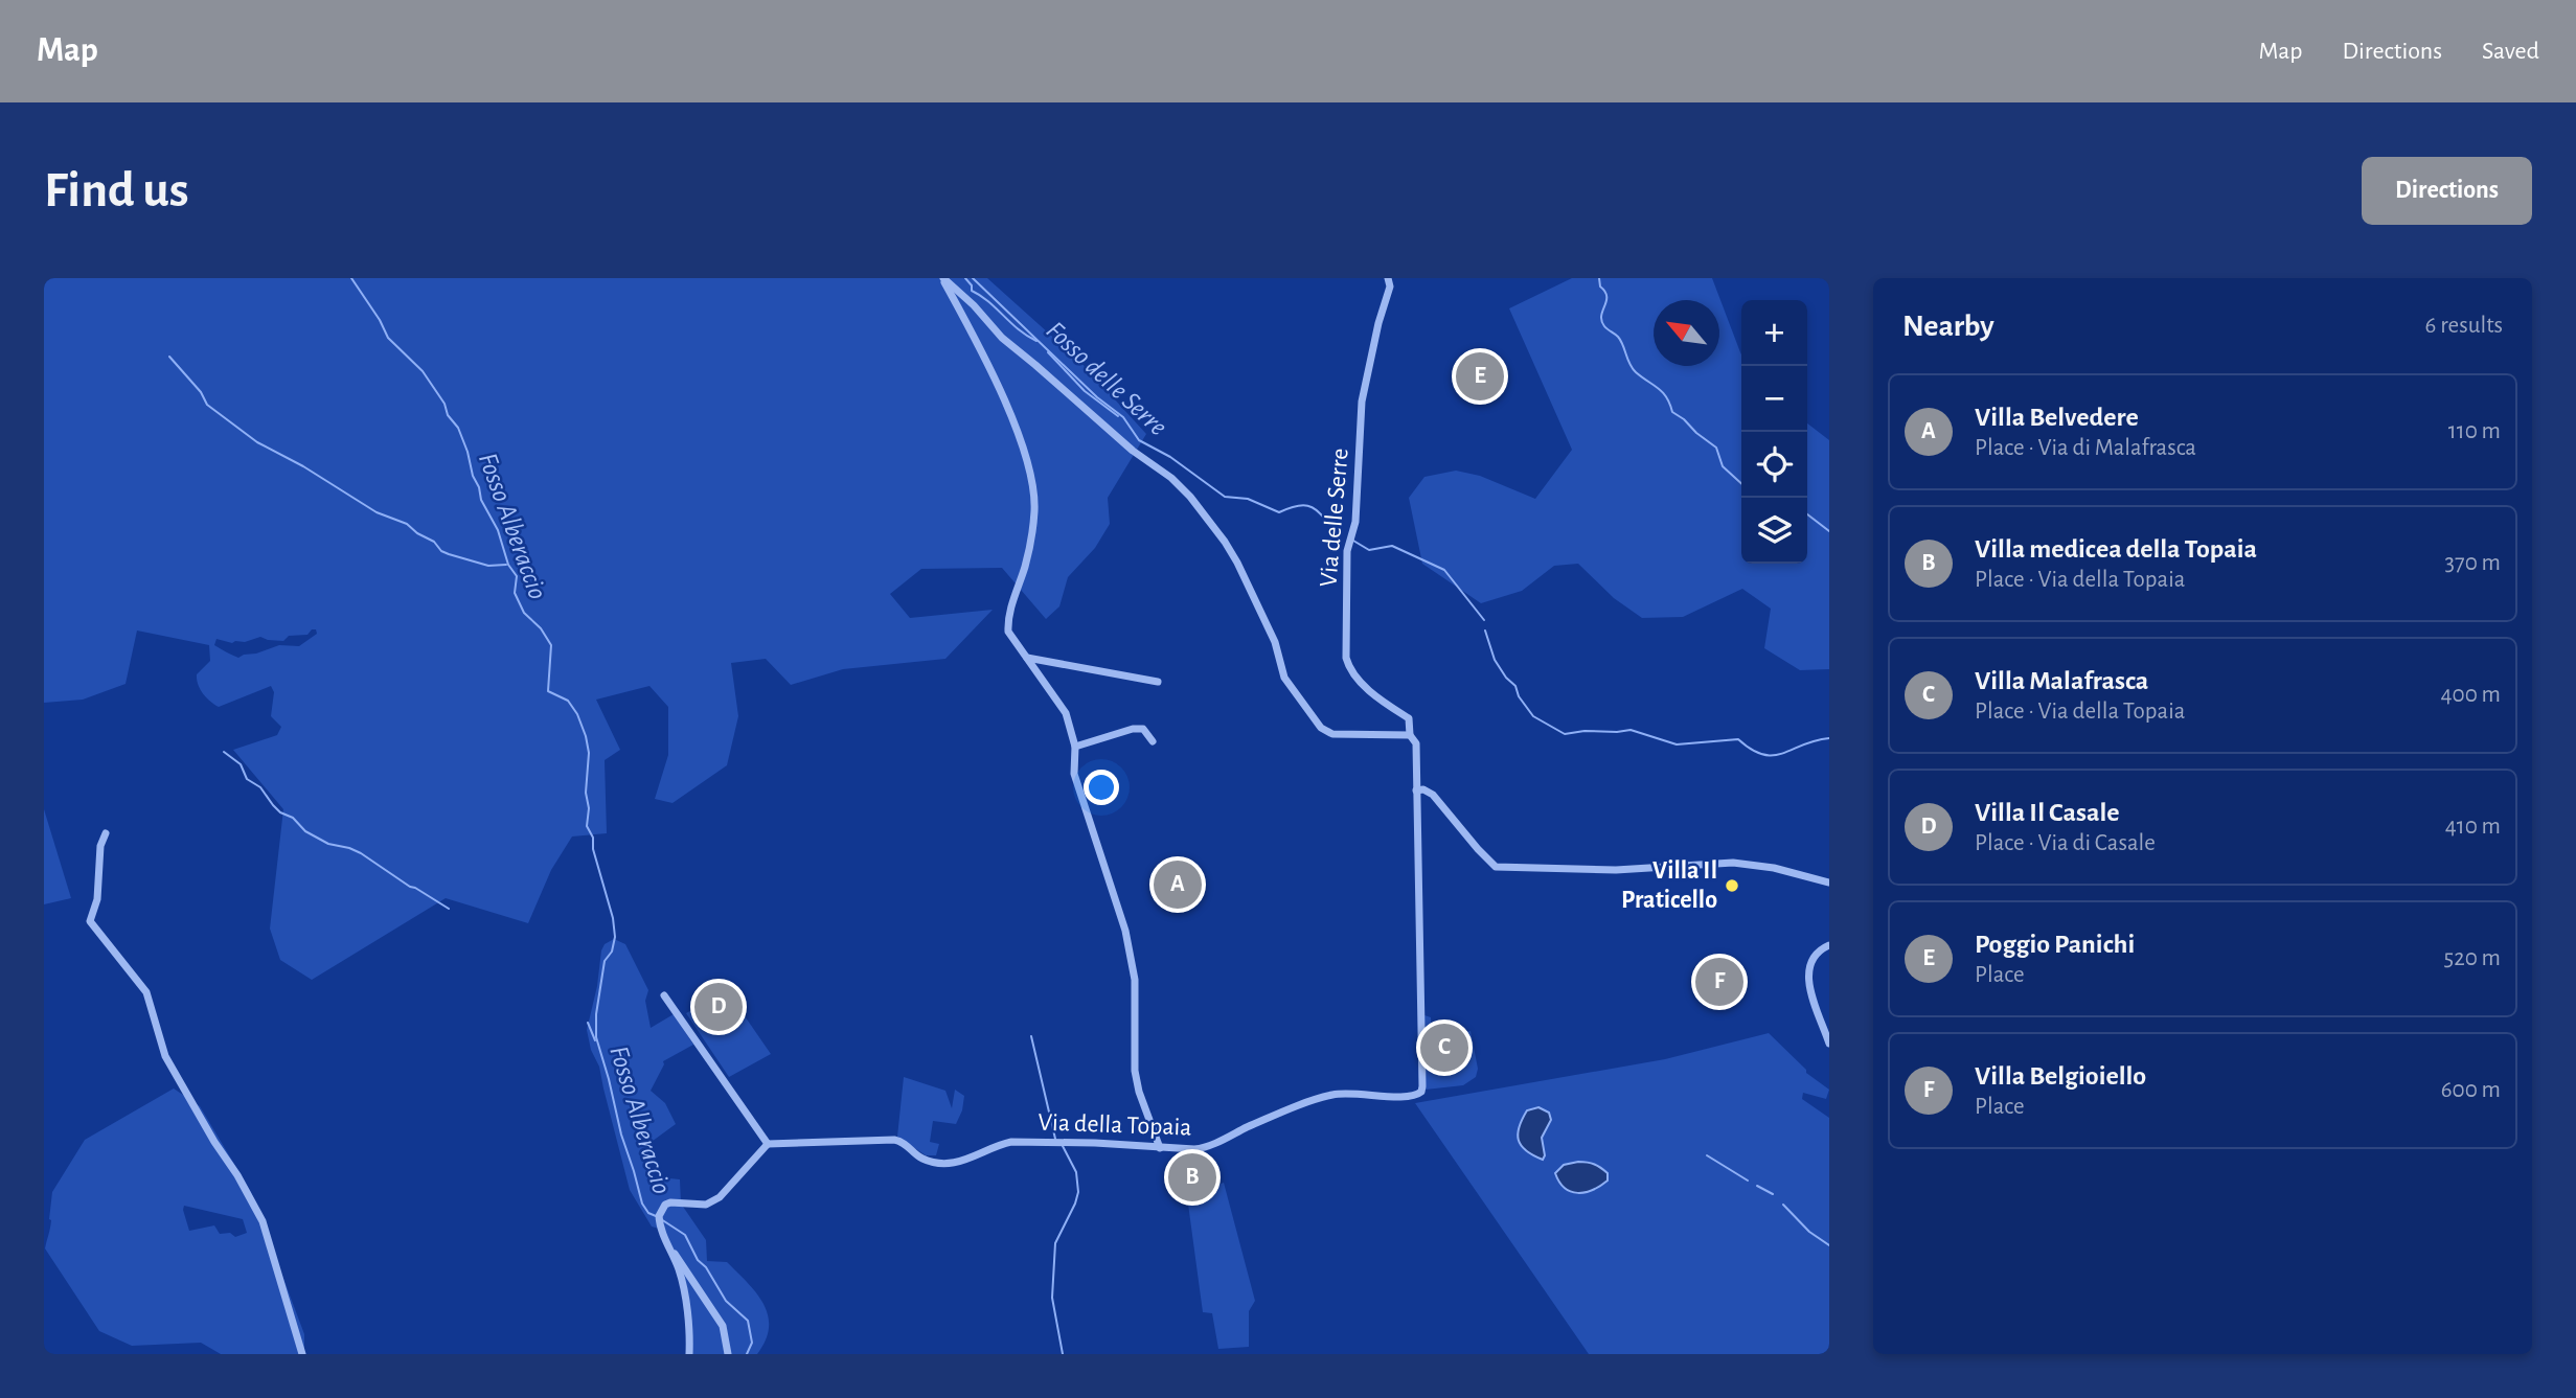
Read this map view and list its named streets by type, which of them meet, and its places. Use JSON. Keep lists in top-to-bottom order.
{
  "streets": {
    "street": ["Via delle Serre", "Via della Topaia"]
  },
  "water": ["Fosso delle Serre", "Fosso Alberaccio"],
  "places": ["Villa Il Praticello"],
  "north": "top left",
  "page": {
    "header": "Map",
    "nav": ["Map", "Directions", "Saved"],
    "buttons": "Directions",
    "title": "Find us",
    "heading": ["Nearby", "6 results"],
    "map_buttons": ["+", "−"],
    "pins": [
      "E",
      "A",
      "F",
      "D",
      "C",
      "B"
    ],
    "list": [
      {
        "mark": "A",
        "name": "Villa Belvedere",
        "note": "Place · Via di Malafrasca",
        "value": "110 m"
      },
      {
        "mark": "B",
        "name": "Villa medicea della Topaia",
        "note": "Place · Via della Topaia",
        "value": "370 m"
      },
      {
        "mark": "C",
        "name": "Villa Malafrasca",
        "note": "Place · Via della Topaia",
        "value": "400 m"
      },
      {
        "mark": "D",
        "name": "Villa Il Casale",
        "note": "Place · Via di Casale",
        "value": "410 m"
      },
      {
        "mark": "E",
        "name": "Poggio Panichi",
        "note": "Place",
        "value": "520 m"
      },
      {
        "mark": "F",
        "name": "Villa Belgioiello",
        "note": "Place",
        "value": "600 m"
      }
    ]
  }
}
